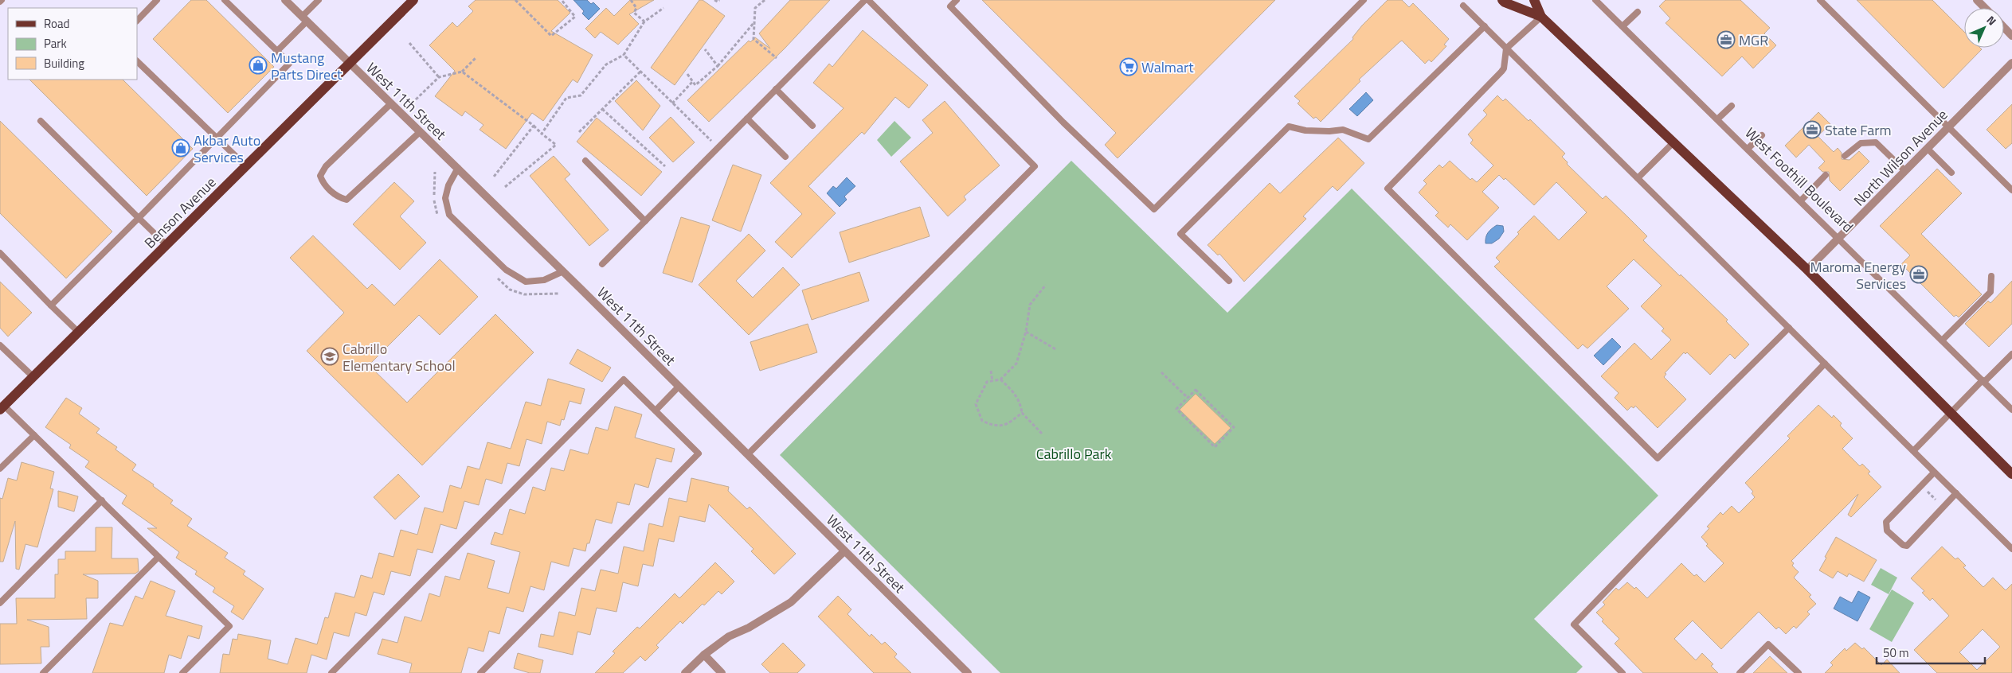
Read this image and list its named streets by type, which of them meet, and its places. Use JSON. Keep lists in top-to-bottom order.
{
  "streets": {
    "main road": ["Benson Avenue"],
    "street": ["West 11th Street", "North Wilson Avenue"],
    "lane": ["West Foothill Boulevard"]
  },
  "crossings": [
    ["West 11th Street", "Benson Avenue"],
    ["North Wilson Avenue", "West Foothill Boulevard"]
  ],
  "parks": ["Cabrillo Park"],
  "places": {
    "office": ["MGR", "State Farm", "Maroma Energy Services"],
    "shop": ["Mustang Parts Direct", "Akbar Auto Services"],
    "supermarket": ["Walmart"],
    "school or university": ["Cabrillo Elementary School"]
  },
  "legend": ["Road", "Park", "Building"],
  "scale_bar": "50 m",
  "north": "top right"
}
